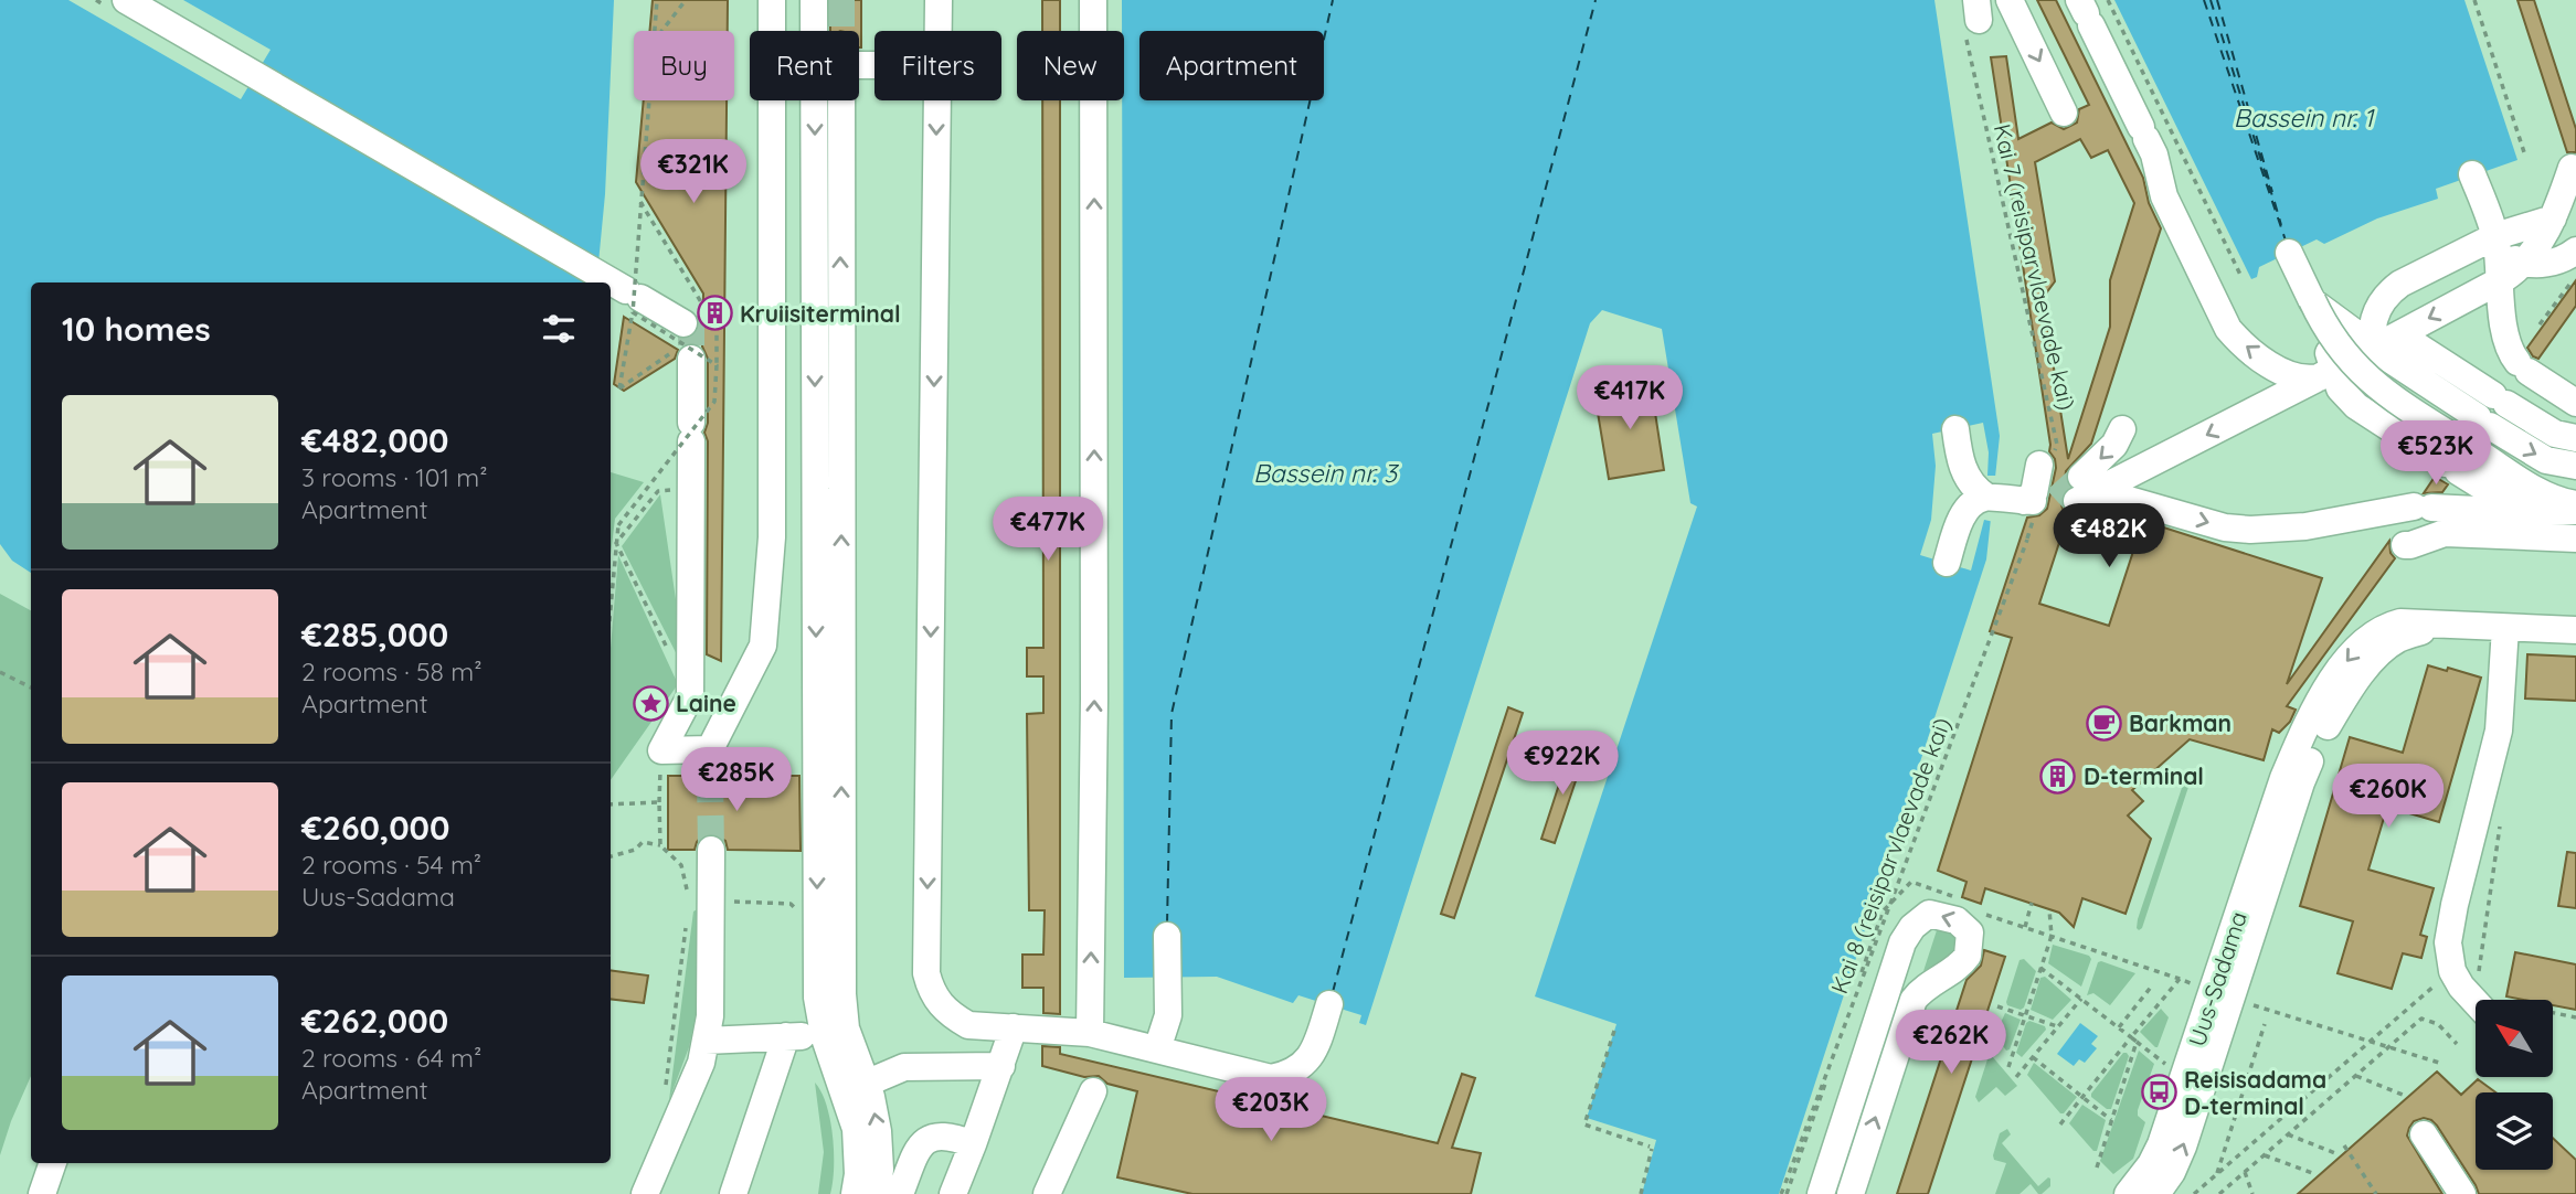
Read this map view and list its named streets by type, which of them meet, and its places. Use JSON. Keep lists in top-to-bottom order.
{
  "streets": {
    "street": ["Uus-Sadama"],
    "path": ["Kai 7 (reisiparvlaevade kai)", "Kai 8 (reisiparvlaevade kai)"]
  },
  "water": ["Bassein nr. 1", "Bassein nr. 3"],
  "places": {
    "building": ["Kruiisiterminal", "D-terminal"],
    "place": ["Laine"],
    "cafe": ["Barkman"],
    "bus stop": ["Reisisadama D-terminal"]
  },
  "north": "top left",
  "page": {
    "chip": [
      "Buy",
      "Rent",
      "Filters",
      "New",
      "Apartment"
    ],
    "price": [
      "€321K",
      "€417K",
      "€523K",
      "€477K",
      "€482K",
      "€922K",
      "€285K",
      "€260K",
      "€262K",
      "€203K"
    ],
    "heading": "10 homes",
    "list": [
      {
        "name": "€482,000",
        "note": "3 rooms · 101 m² · Apartment"
      },
      {
        "name": "€285,000",
        "note": "2 rooms · 58 m² · Apartment"
      },
      {
        "name": "€260,000",
        "note": "2 rooms · 54 m² · Uus-Sadama"
      },
      {
        "name": "€262,000",
        "note": "2 rooms · 64 m² · Apartment"
      }
    ]
  }
}
